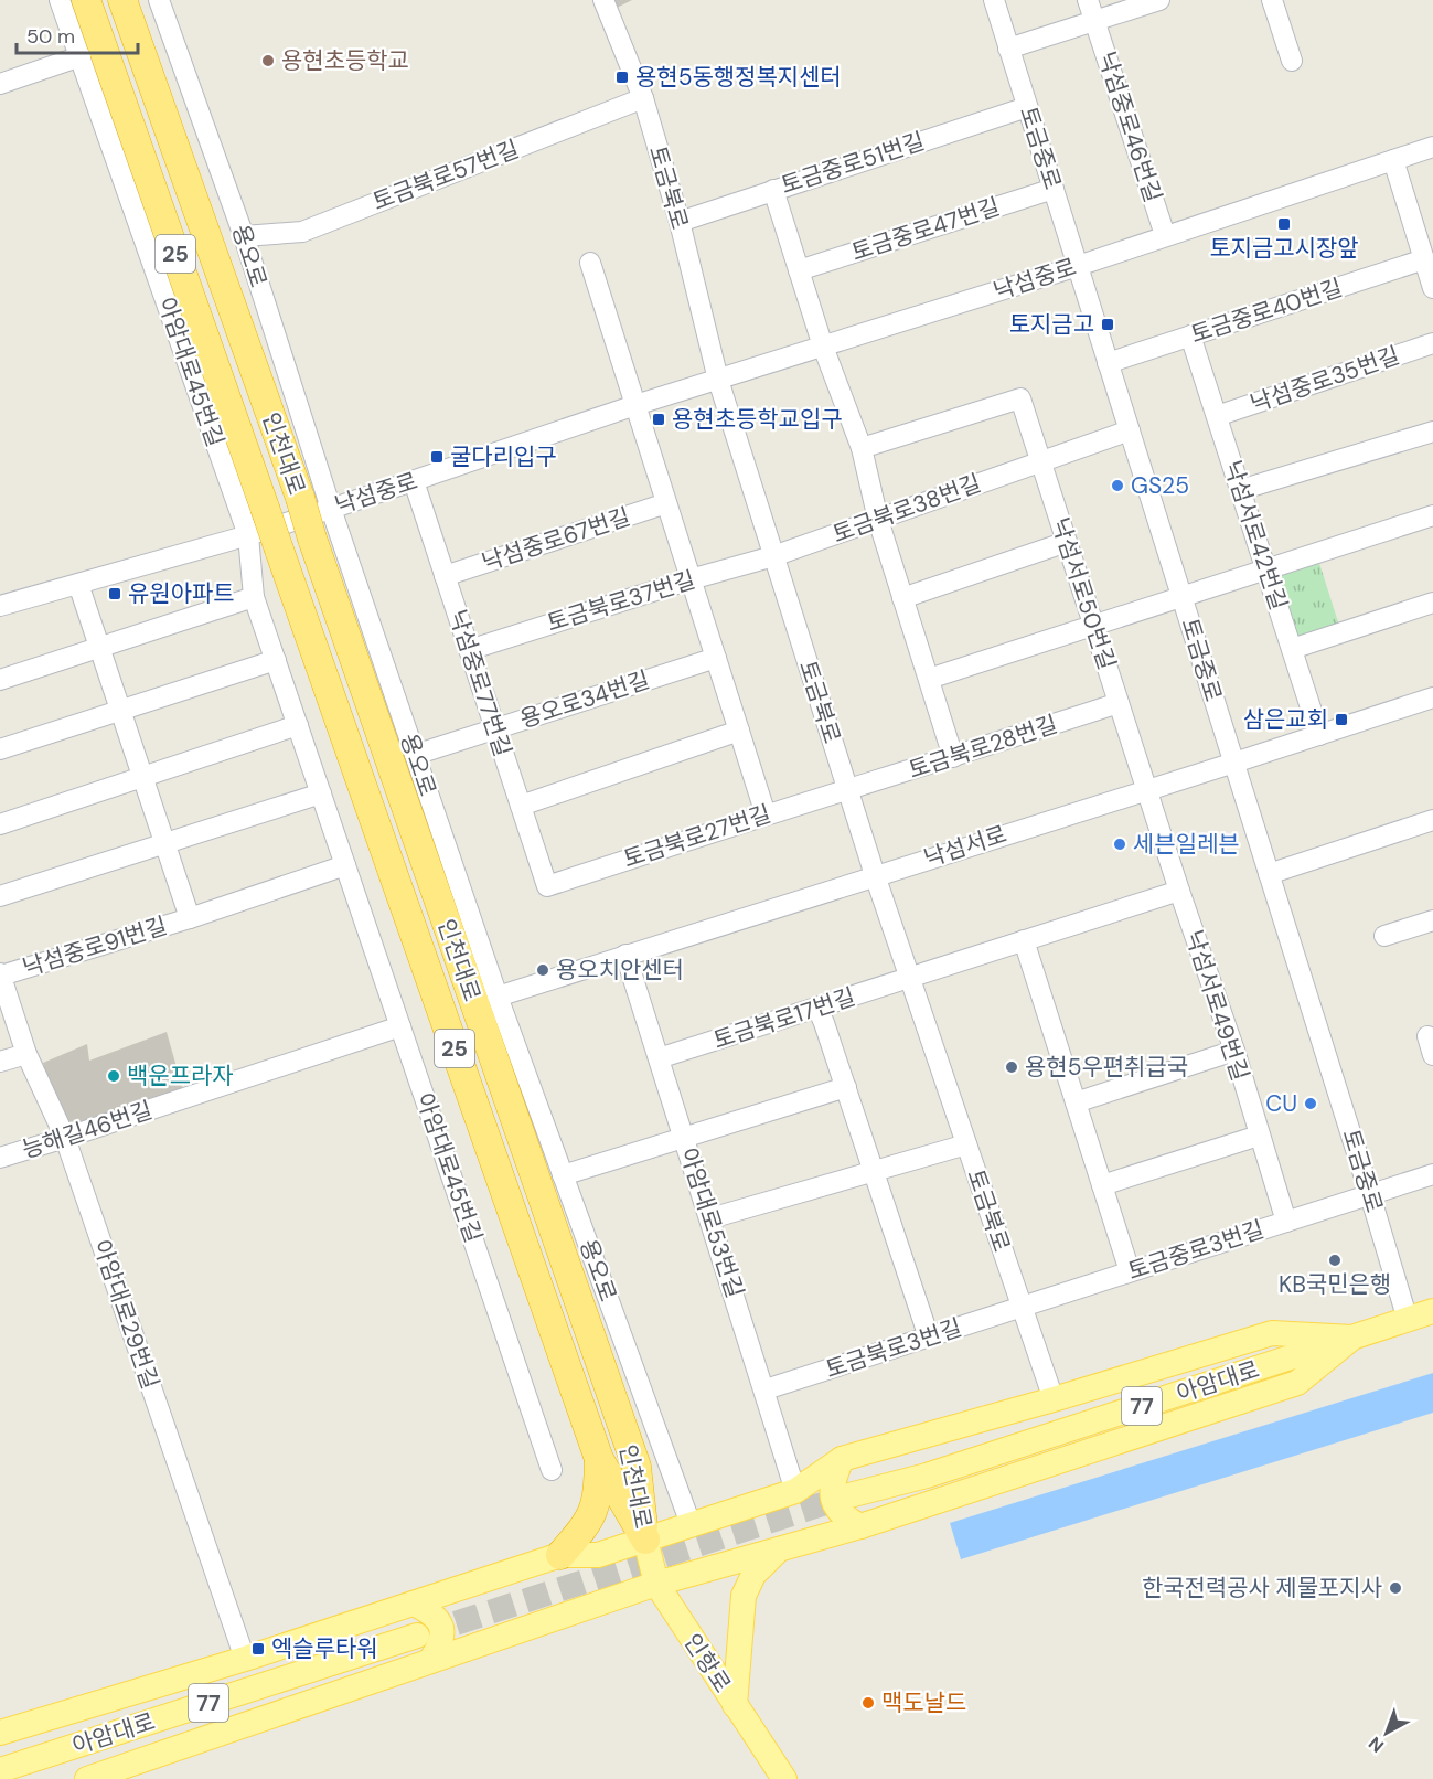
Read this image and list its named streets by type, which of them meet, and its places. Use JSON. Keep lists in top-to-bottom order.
{
  "streets": {
    "highway": ["25", "인천대로"],
    "main road": ["아암대로", "77", "인항로"],
    "street": [
      "낙섬중로46번길",
      "토금중로",
      "토금중로51번길",
      "토금북로57번길",
      "토금북로",
      "토금중로47번길",
      "용오로",
      "낙섬중로",
      "토금중로40번길",
      "아암대로45번길",
      "낙섬중로35번길",
      "토금북로38번길",
      "낙섬서로42번길",
      "낙섬중로67번길",
      "낙섬서로50번길",
      "토금북로37번길",
      "낙섬중로77번길",
      "용오로34번길",
      "토금북로28번길",
      "토금북로27번길",
      "낙섬서로",
      "낙섬중로91번길",
      "낙섬서로49번길",
      "토금북로17번길",
      "능해길46번길",
      "아암대로53번길",
      "토금중로3번길",
      "아암대로29번길",
      "토금북로3번길"
    ]
  },
  "crossings": [
    ["낙섬중로46번길", "낙섬중로"],
    ["토금중로", "토금중로51번길"],
    ["토금중로", "토금중로47번길"],
    ["토금중로", "낙섬중로"],
    ["토금중로", "토금중로40번길"],
    ["토금중로", "토금북로38번길"],
    ["토금중로", "낙섬서로"],
    ["토금중로", "토금중로3번길"],
    ["토금중로", "아암대로"],
    ["토금중로51번길", "토금북로"],
    ["토금북로57번길", "토금북로"],
    ["토금북로57번길", "용오로"],
    ["토금북로", "낙섬중로"],
    ["토금북로", "토금북로38번길"],
    ["토금북로", "토금북로37번길"],
    ["토금북로", "토금북로28번길"],
    ["토금북로", "토금북로27번길"],
    ["토금북로", "낙섬서로"],
    ["토금북로", "토금북로17번길"],
    ["토금북로", "토금중로3번길"],
    ["토금북로", "토금북로3번길"],
    ["용오로", "낙섬중로"],
    ["용오로", "용오로34번길"],
    ["용오로", "낙섬서로"],
    ["낙섬중로", "아암대로45번길"],
    ["낙섬중로", "낙섬중로77번길"],
    ["낙섬중로", "낙섬중로91번길"],
    ["토금중로40번길", "낙섬서로42번길"],
    ["아암대로45번길", "능해길46번길"],
    ["낙섬중로35번길", "낙섬서로42번길"],
    ["인천대로", "인항로"],
    ["토금북로38번길", "낙섬서로50번길"],
    ["토금북로38번길", "토금북로37번길"],
    ["낙섬서로42번길", "낙섬서로"],
    ["낙섬중로67번길", "낙섬중로77번길"],
    ["낙섬서로50번길", "토금북로28번길"],
    ["낙섬서로50번길", "낙섬서로"],
    ["낙섬서로50번길", "낙섬서로49번길"],
    ["토금북로37번길", "낙섬중로77번길"],
    ["낙섬중로77번길", "용오로34번길"],
    ["낙섬중로77번길", "토금북로27번길"],
    ["토금북로28번길", "토금북로27번길"],
    ["낙섬서로", "낙섬서로49번길"],
    ["낙섬서로", "아암대로53번길"],
    ["낙섬중로91번길", "아암대로29번길"],
    ["낙섬서로49번길", "토금북로17번길"],
    ["낙섬서로49번길", "토금중로3번길"],
    ["토금북로17번길", "아암대로53번길"],
    ["능해길46번길", "아암대로29번길"],
    ["아암대로53번길", "토금북로3번길"],
    ["토금중로3번길", "토금북로3번길"]
  ],
  "places": {
    "other": [
      "용현초등학교",
      "GS25",
      "세븐일레븐",
      "용오치안센터",
      "용현5우편취급국",
      "백운프라자",
      "CU",
      "KB국민은행",
      "한국전력공사 제물포지사",
      "맥도날드"
    ],
    "transit": [
      "용현5동행정복지센터",
      "토지금고시장앞",
      "토지금고",
      "용현초등학교입구",
      "굴다리입구",
      "유원아파트",
      "삼은교회",
      "엑슬루타워"
    ]
  },
  "scale_bar": "50 m",
  "north": "bottom left"
}
